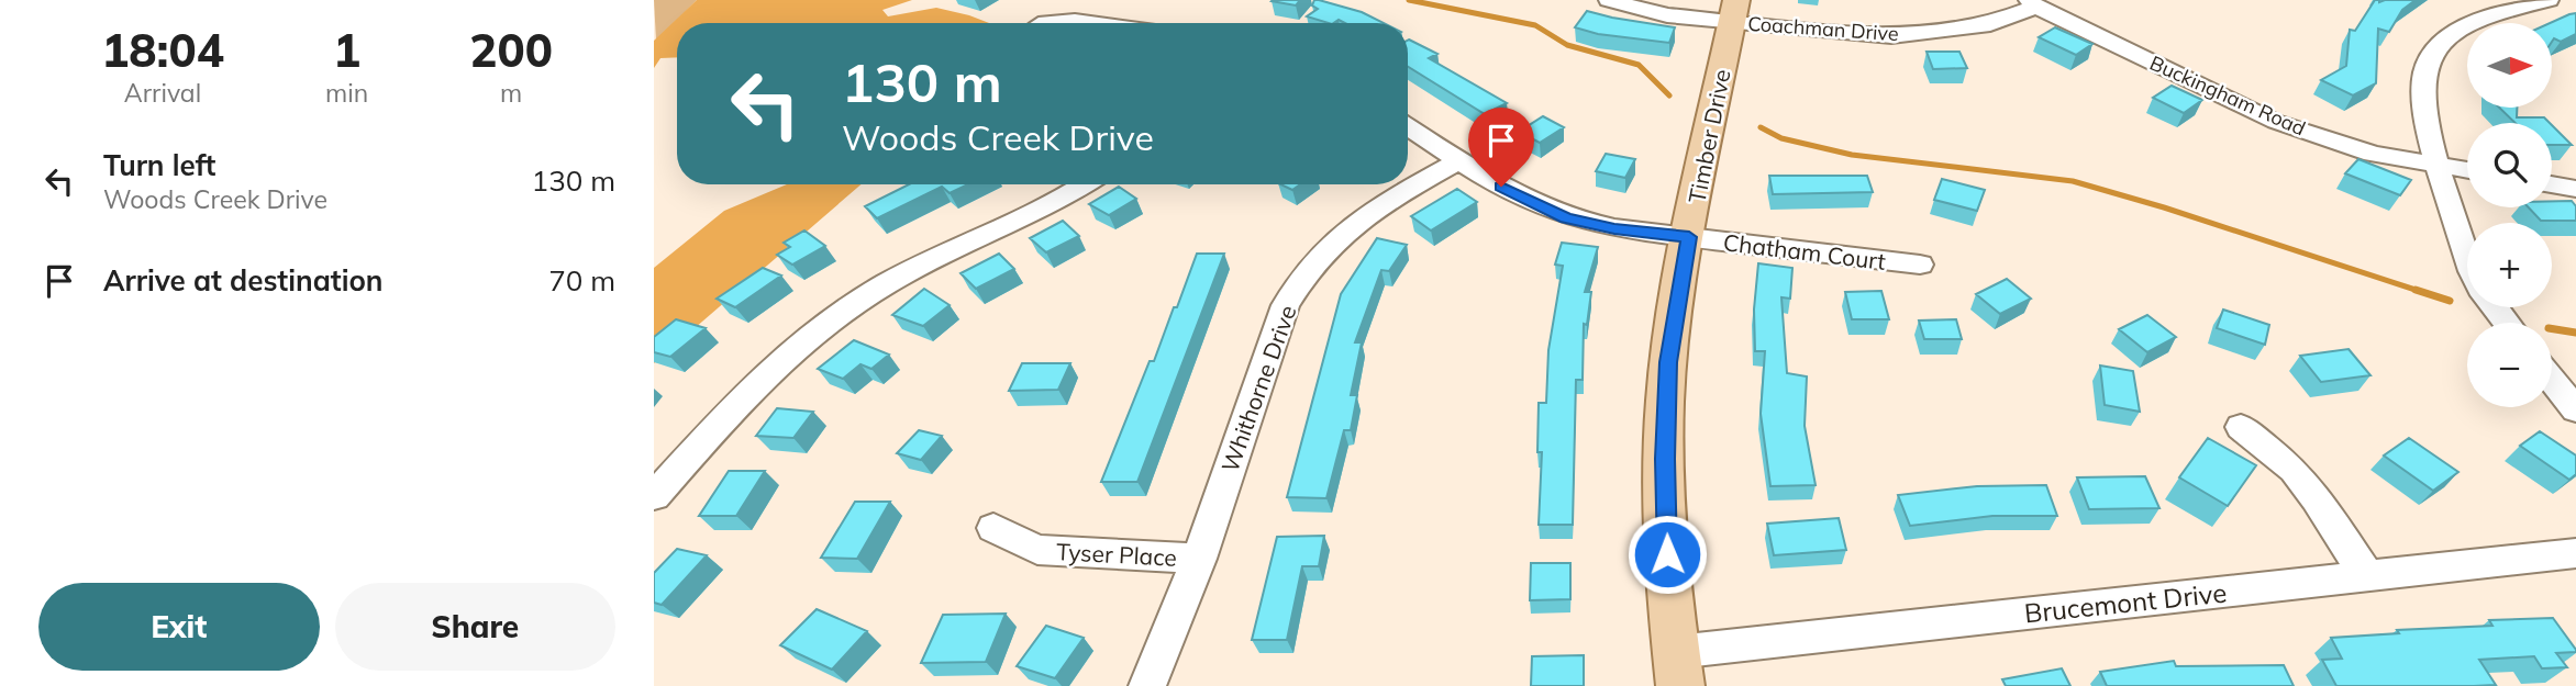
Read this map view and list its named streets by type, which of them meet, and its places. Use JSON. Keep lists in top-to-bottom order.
{
  "streets": {
    "main road": ["Timber Drive"],
    "street": [
      "Coachman Drive",
      "Buckingham Road",
      "Chatham Court",
      "Whithorne Drive",
      "Tyser Place",
      "Brucemont Drive"
    ]
  },
  "crossings": [
    ["Coachman Drive", "Buckingham Road"],
    ["Coachman Drive", "Timber Drive"],
    ["Timber Drive", "Chatham Court"],
    ["Timber Drive", "Brucemont Drive"],
    ["Chatham Court", "Whithorne Drive"],
    ["Whithorne Drive", "Tyser Place"]
  ],
  "north": "right",
  "page": {
    "eta": [
      "18:04",
      "Arrival",
      "1",
      "min",
      "200",
      "m"
    ],
    "map_buttons": ["+", "−"],
    "turn": ["130 m", "Woods Creek Drive"],
    "list": [
      {
        "name": "Turn left",
        "note": "Woods Creek Drive",
        "value": "130 m"
      },
      {
        "name": "Arrive at destination",
        "value": "70 m"
      }
    ],
    "buttons": ["Exit", "Share"]
  }
}
